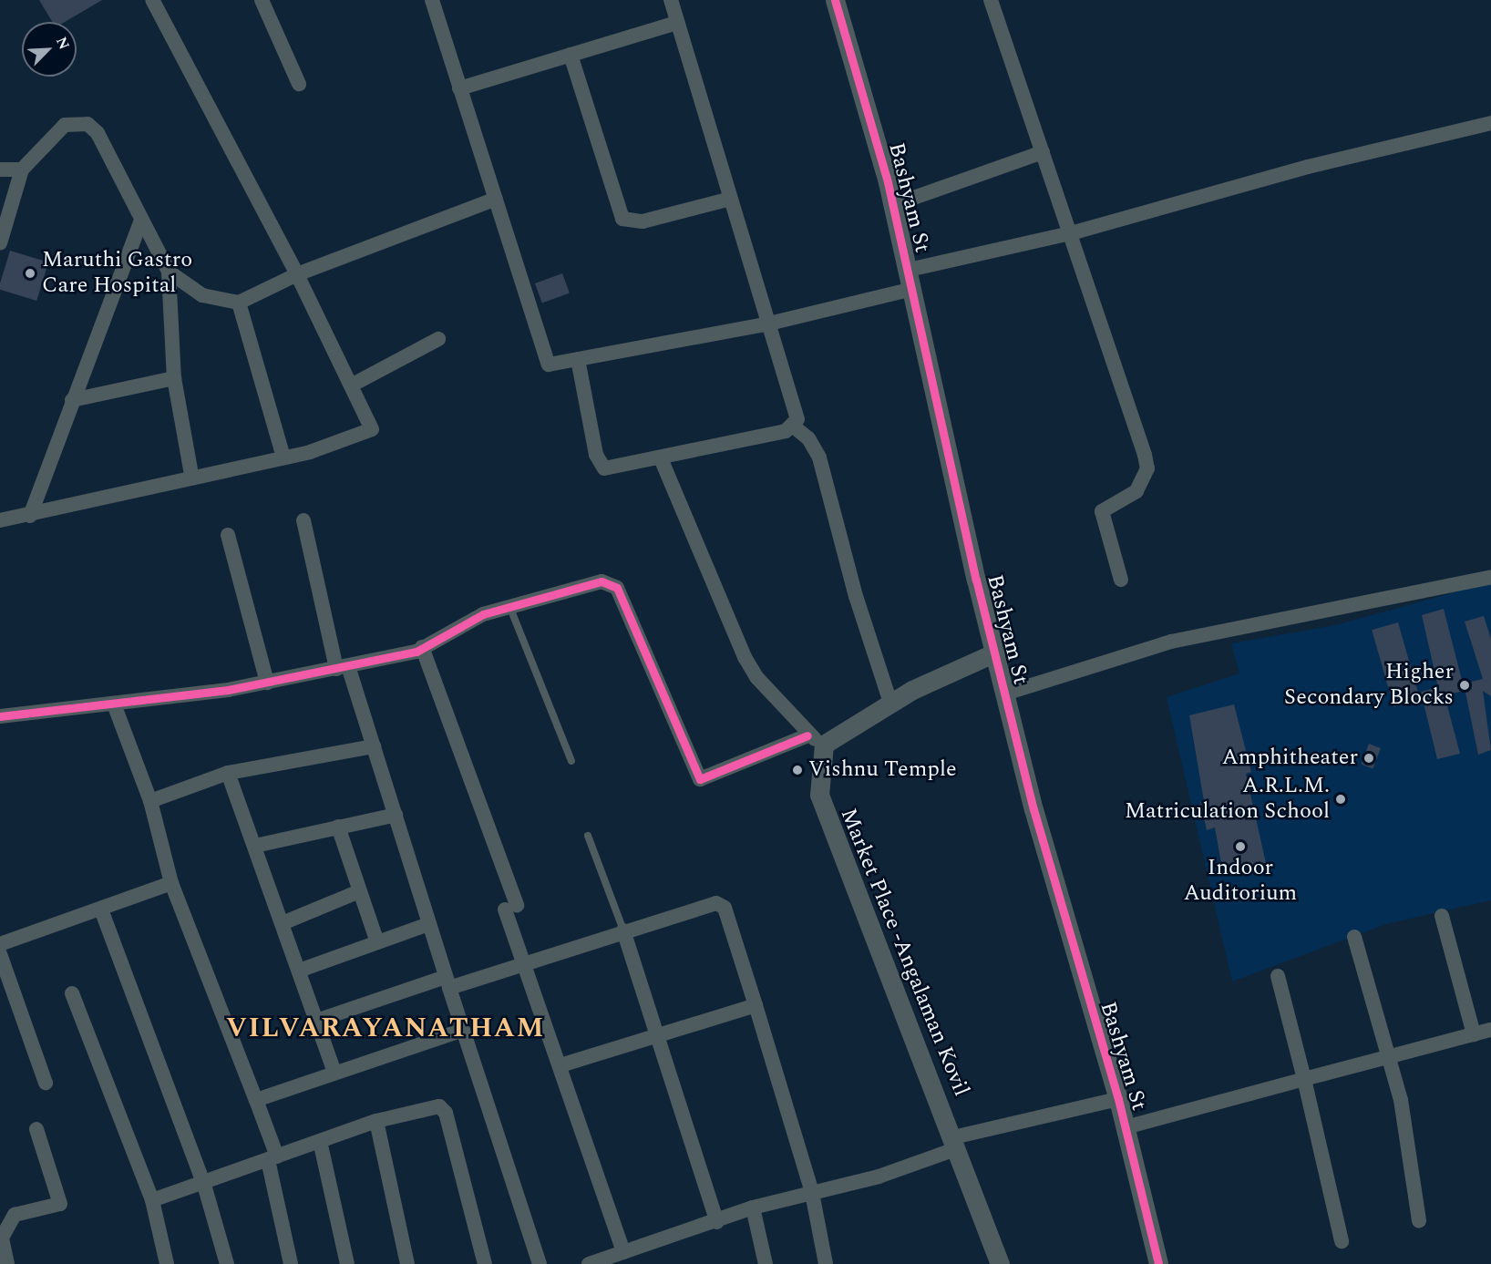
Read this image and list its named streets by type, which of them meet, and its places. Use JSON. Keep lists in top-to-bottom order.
{
  "streets": {
    "street": ["Bashyam St", "Market Place -Angalaman Kovil"]
  },
  "districts": ["VILVARAYANATHAM"],
  "places": [
    "Maruthi Gastro Care Hospital",
    "Higher Secondary Blocks",
    "Amphitheater",
    "Vishnu Temple",
    "A.R.L.M. Matriculation School",
    "Indoor Auditorium"
  ],
  "north": "top right"
}
